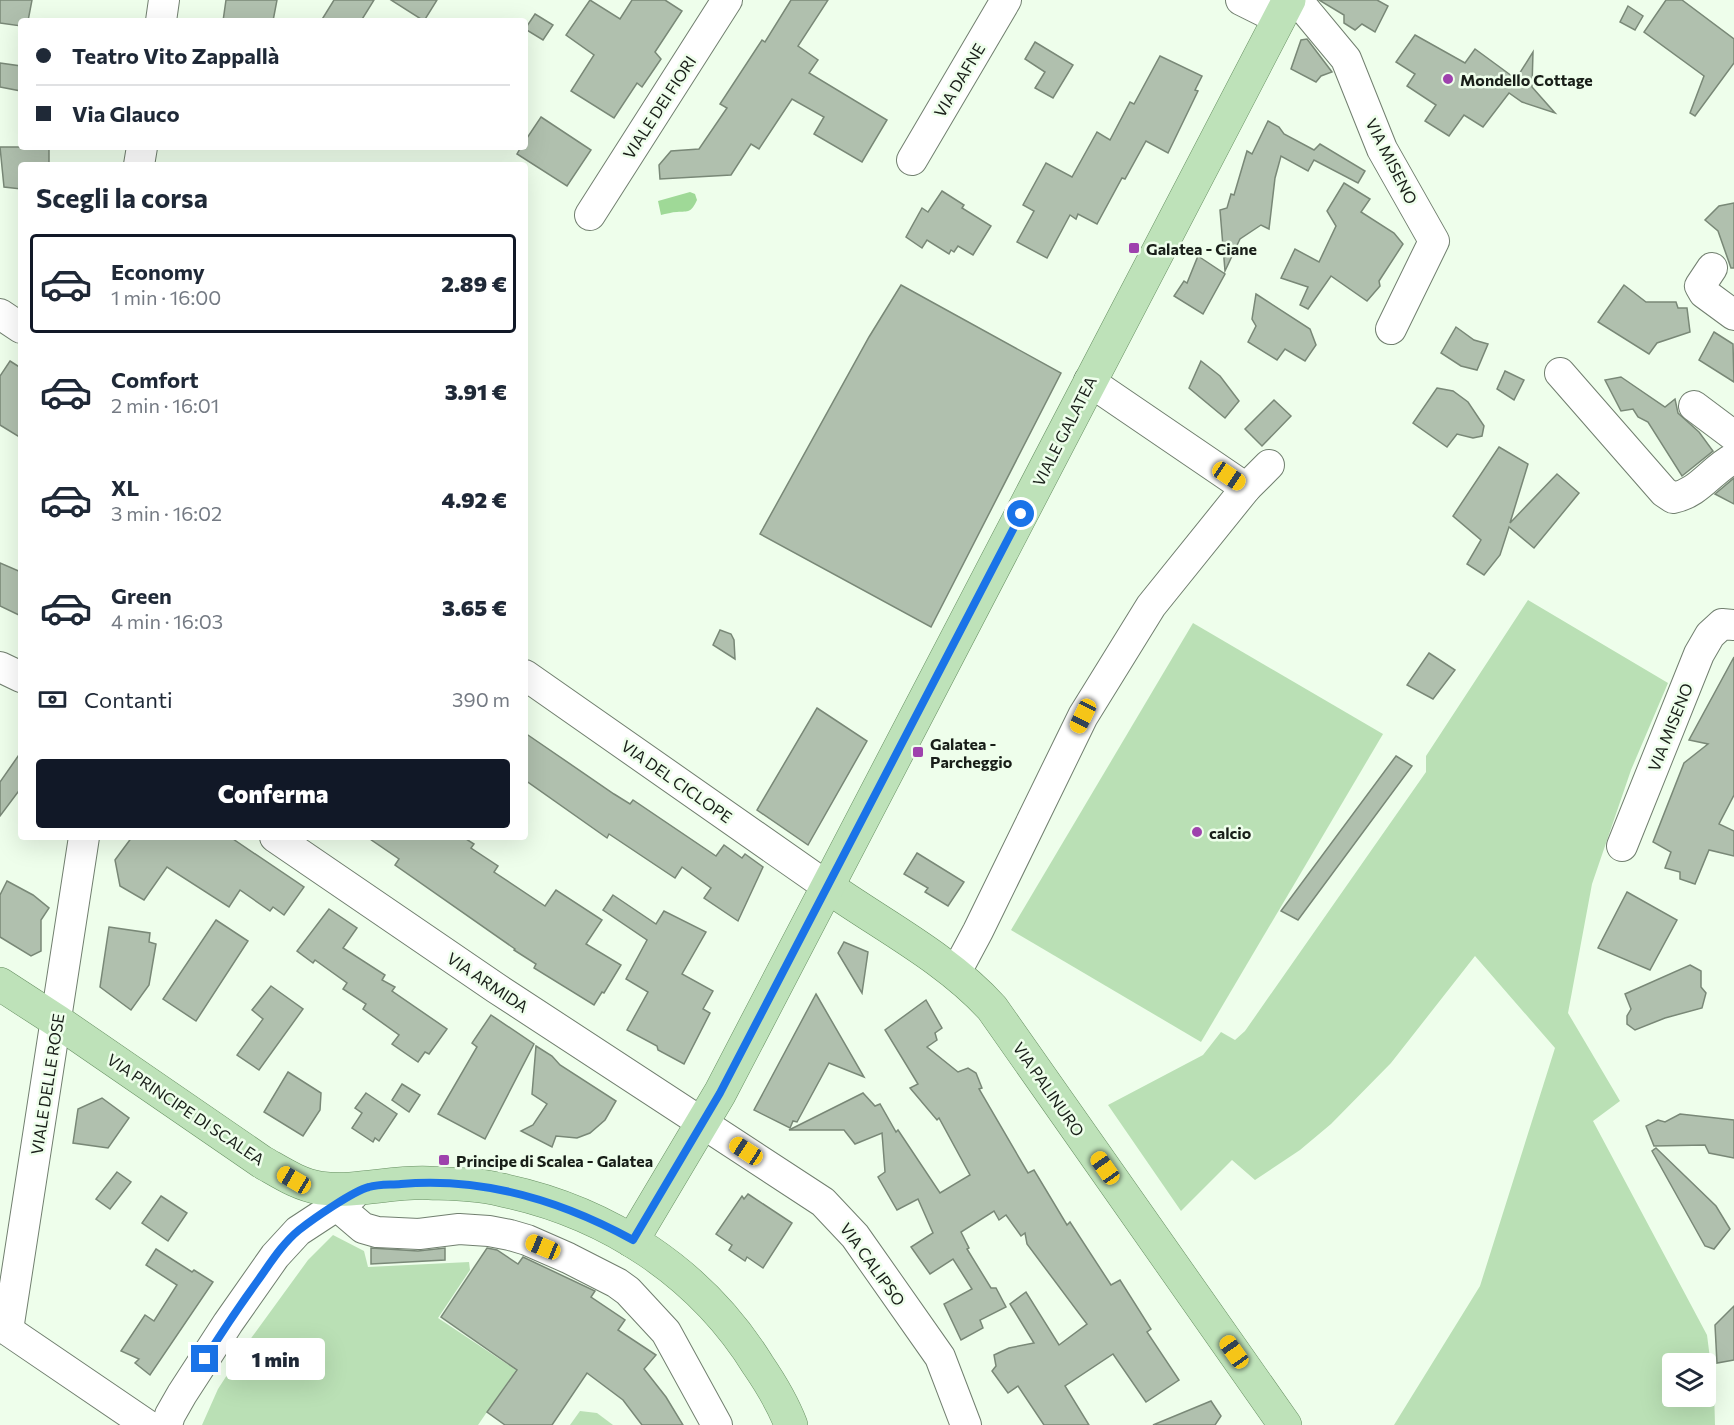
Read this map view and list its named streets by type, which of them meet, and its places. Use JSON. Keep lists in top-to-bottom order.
{
  "streets": {
    "main road": ["VIALE GALATEA", "VIA PALINURO", "VIA PRINCIPE DI SCALEA"],
    "street": [
      "VIA DAFNE",
      "VIALE DEI FIORI",
      "VIA MISENO",
      "VIA DEL CICLOPE",
      "VIA ARMIDA",
      "VIALE DELLE ROSE",
      "VIA CALIPSO"
    ]
  },
  "crossings": [
    ["VIA MISENO", "VIALE GALATEA"],
    ["VIALE GALATEA", "VIA DEL CICLOPE"],
    ["VIALE GALATEA", "VIA ARMIDA"],
    ["VIALE GALATEA", "VIA PALINURO"],
    ["VIALE GALATEA", "VIA PRINCIPE DI SCALEA"],
    ["VIALE GALATEA", "VIA CALIPSO"],
    ["VIA DEL CICLOPE", "VIA PALINURO"],
    ["VIA ARMIDA", "VIA CALIPSO"],
    ["VIALE DELLE ROSE", "VIA PRINCIPE DI SCALEA"]
  ],
  "places": {
    "other": ["Mondello Cottage", "calcio"],
    "transit": ["Galatea - Ciane", "Galatea - Parcheggio", "Principe di Scalea - Galatea"]
  },
  "page": {
    "banner": ["Teatro Vito Zappallà", "Via Glauco"],
    "heading": "Scegli la corsa",
    "list": [
      {
        "name": "Economy",
        "note": "1 min · 16:00",
        "value": "2.89 €"
      },
      {
        "name": "Comfort",
        "note": "2 min · 16:01",
        "value": "3.91 €"
      },
      {
        "name": "XL",
        "note": "3 min · 16:02",
        "value": "4.92 €"
      },
      {
        "name": "Green",
        "note": "4 min · 16:03",
        "value": "3.65 €"
      }
    ],
    "pay": ["Contanti", "390 m"],
    "buttons": "Conferma",
    "bubble": "1 min"
  }
}
